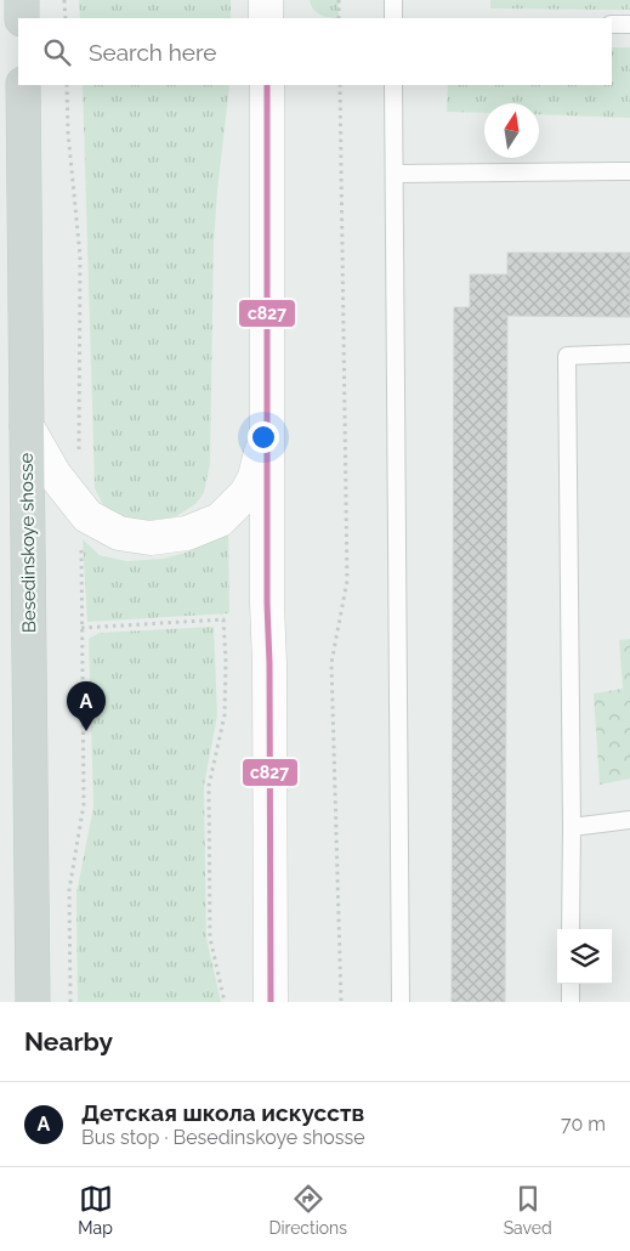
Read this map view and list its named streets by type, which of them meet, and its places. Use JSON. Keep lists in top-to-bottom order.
{
  "streets": {
    "main road": ["Besedinskoye shosse"]
  },
  "lines": ["transit line с827"],
  "north": "top",
  "page": {
    "search": "Search here",
    "pins": "A",
    "heading": "Nearby",
    "list": [
      {
        "mark": "A",
        "name": "Детская школа искусств",
        "note": "Bus stop · Besedinskoye shosse",
        "value": "70 m"
      }
    ],
    "nav": ["Map", "Directions", "Saved"]
  }
}
